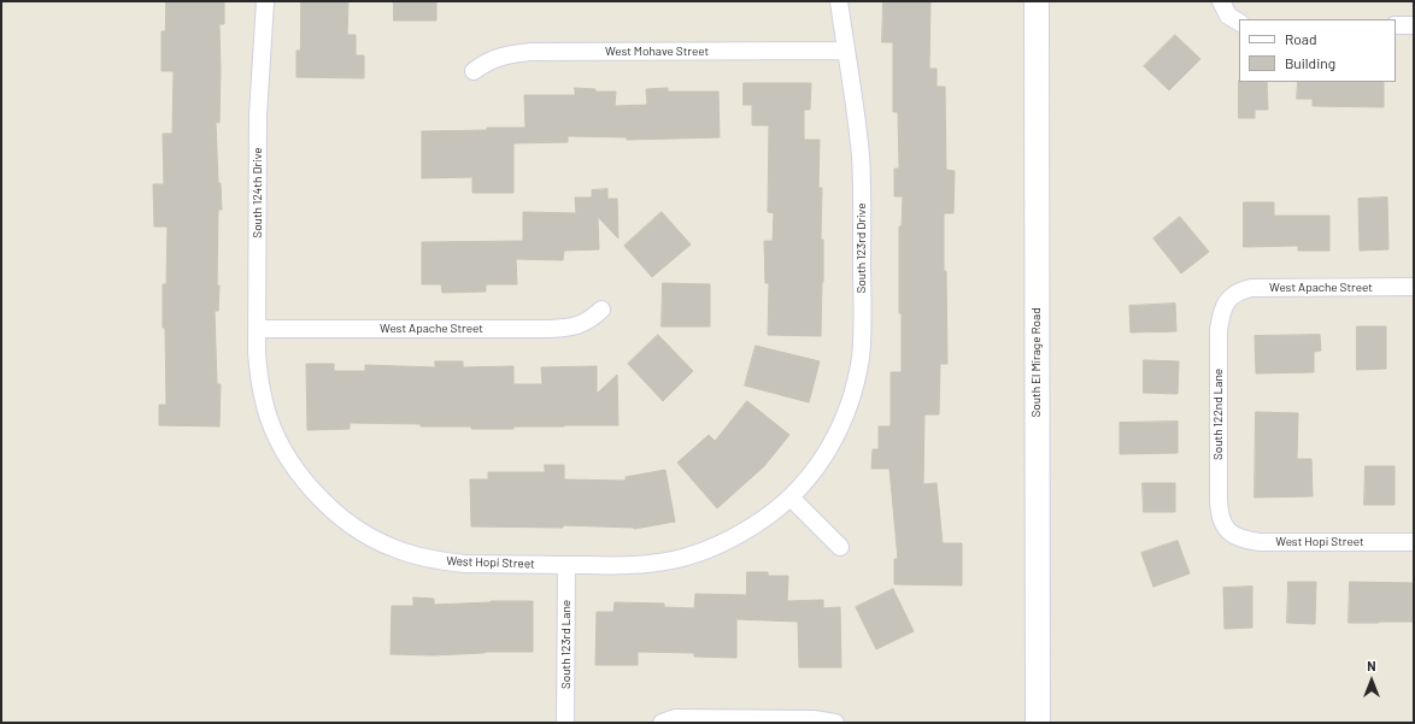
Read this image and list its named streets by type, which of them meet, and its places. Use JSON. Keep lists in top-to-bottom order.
{
  "streets": {
    "main road": ["South El Mirage Road"],
    "street": [
      "West Mohave Street",
      "South 124th Drive",
      "South 123rd Drive",
      "West Apache Street",
      "South 122nd Lane",
      "West Hopi Street",
      "South 123rd Lane"
    ]
  },
  "crossings": [
    ["West Mohave Street", "South 123rd Drive"],
    ["South 124th Drive", "West Apache Street"],
    ["South 124th Drive", "West Hopi Street"],
    ["South 123rd Drive", "West Hopi Street"],
    ["West Apache Street", "South 122nd Lane"],
    ["South 122nd Lane", "West Hopi Street"],
    ["West Hopi Street", "South 123rd Lane"]
  ],
  "legend": ["Road", "Building"],
  "north": "top"
}
